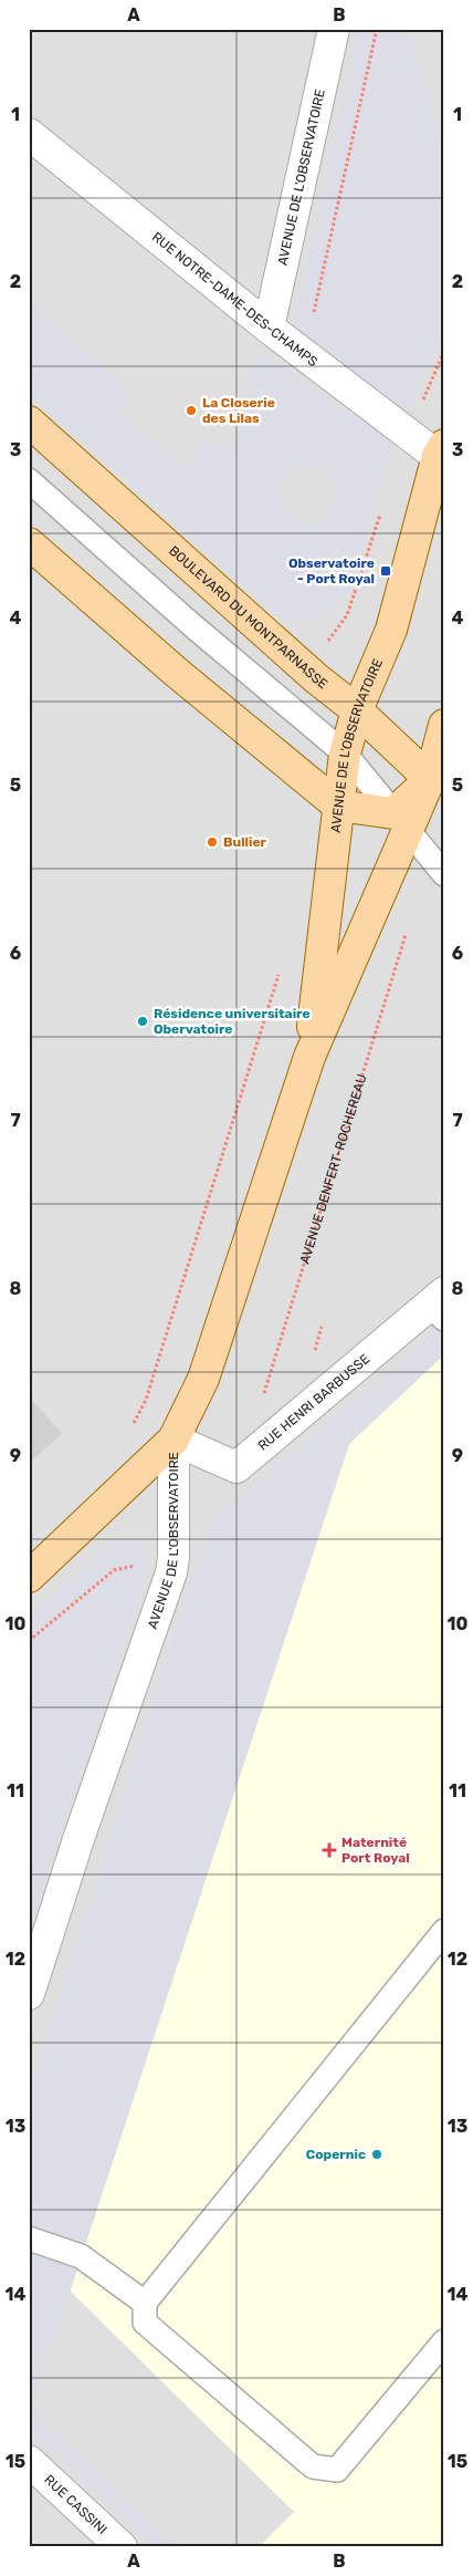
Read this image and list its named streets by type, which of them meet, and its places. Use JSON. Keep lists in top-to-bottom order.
{
  "streets": {
    "main road": ["AVENUE DE L'OBSERVATOIRE", "BOULEVARD DU MONTPARNASSE"],
    "street": ["RUE NOTRE-DAME-DES-CHAMPS", "RUE HENRI BARBUSSE", "RUE CASSINI"],
    "path": ["AVENUE DENFERT-ROCHEREAU"]
  },
  "crossings": [
    ["AVENUE DE L'OBSERVATOIRE", "RUE NOTRE-DAME-DES-CHAMPS"],
    ["AVENUE DE L'OBSERVATOIRE", "BOULEVARD DU MONTPARNASSE"],
    ["AVENUE DE L'OBSERVATOIRE", "RUE HENRI BARBUSSE"]
  ],
  "places": {
    "other": [
      "La Closerie des Lilas",
      "Bullier",
      "Résidence universitaire Obervatoire",
      "Copernic"
    ],
    "transit": ["Observatoire - Port Royal"],
    "health": ["Maternité Port Royal"]
  },
  "grid": {
    "columns": ["A", "B"],
    "rows": [
      "1",
      "2",
      "3",
      "4",
      "5",
      "6",
      "7",
      "8",
      "9",
      "10",
      "11",
      "12",
      "13",
      "14",
      "15"
    ]
  }
}
